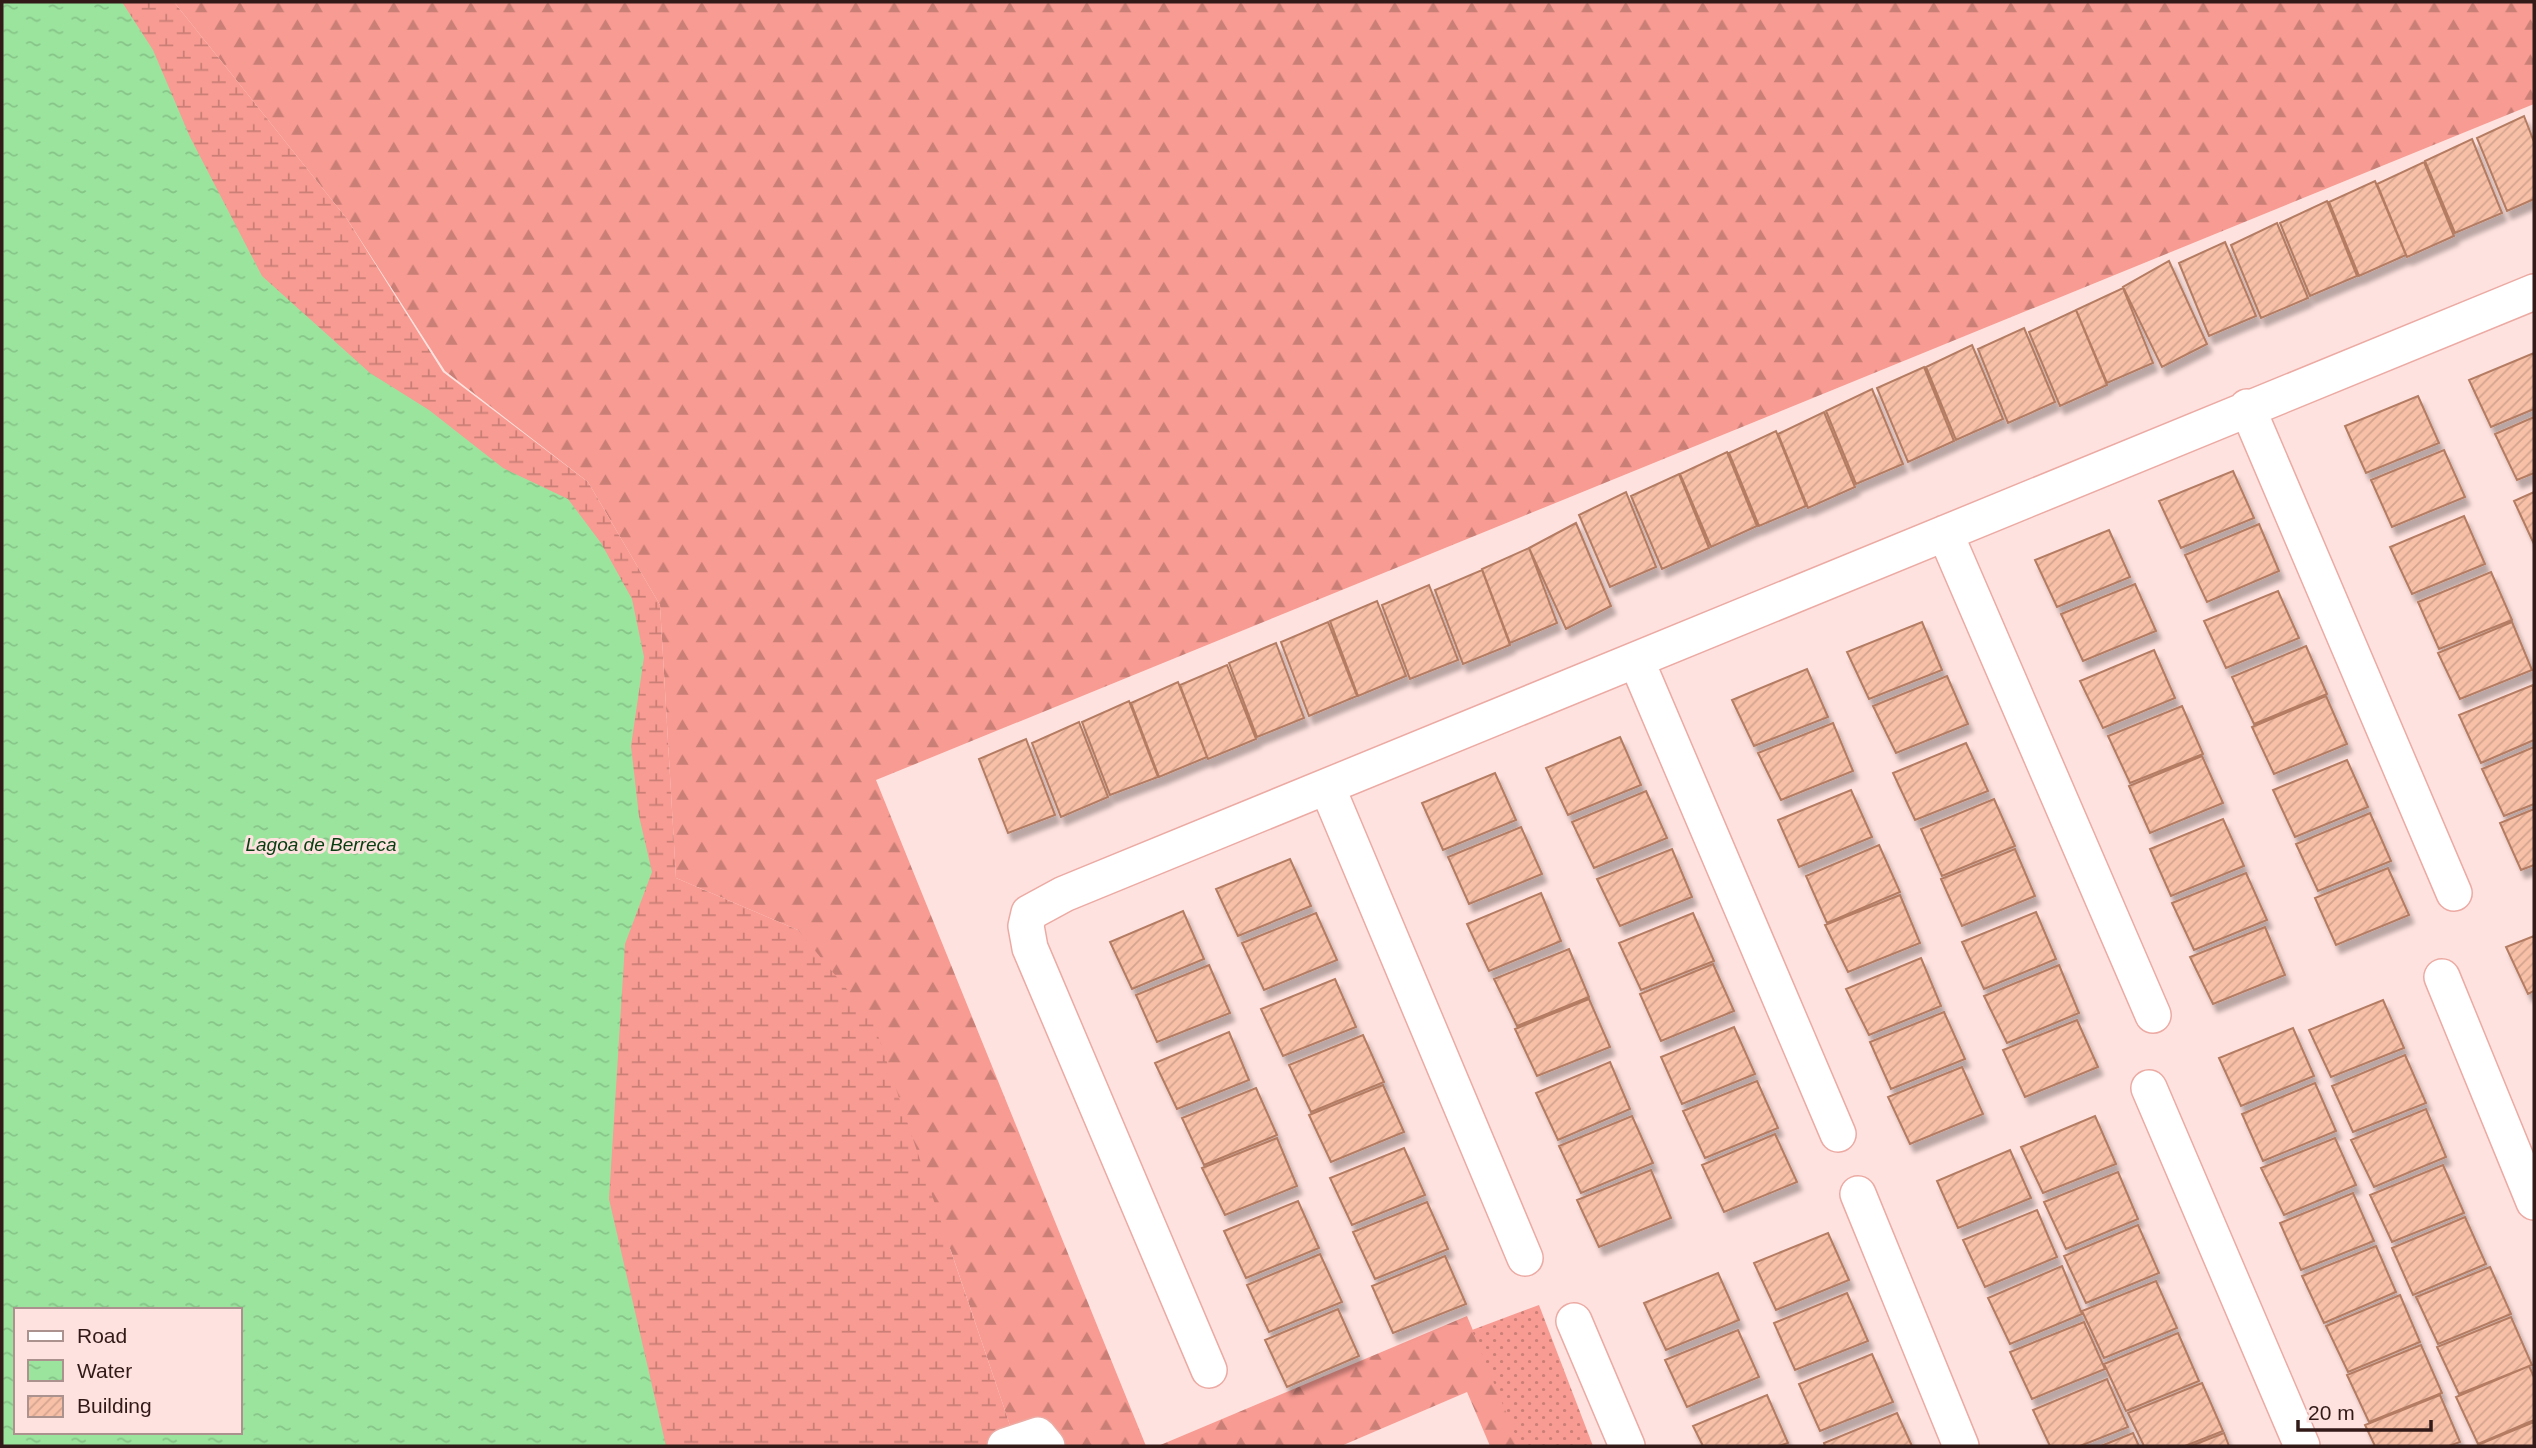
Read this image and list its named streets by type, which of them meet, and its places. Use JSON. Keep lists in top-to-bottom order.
{
  "water": ["Lagoa de Berreca"],
  "legend": ["Road", "Water", "Building"],
  "scale_bar": "20 m"
}
